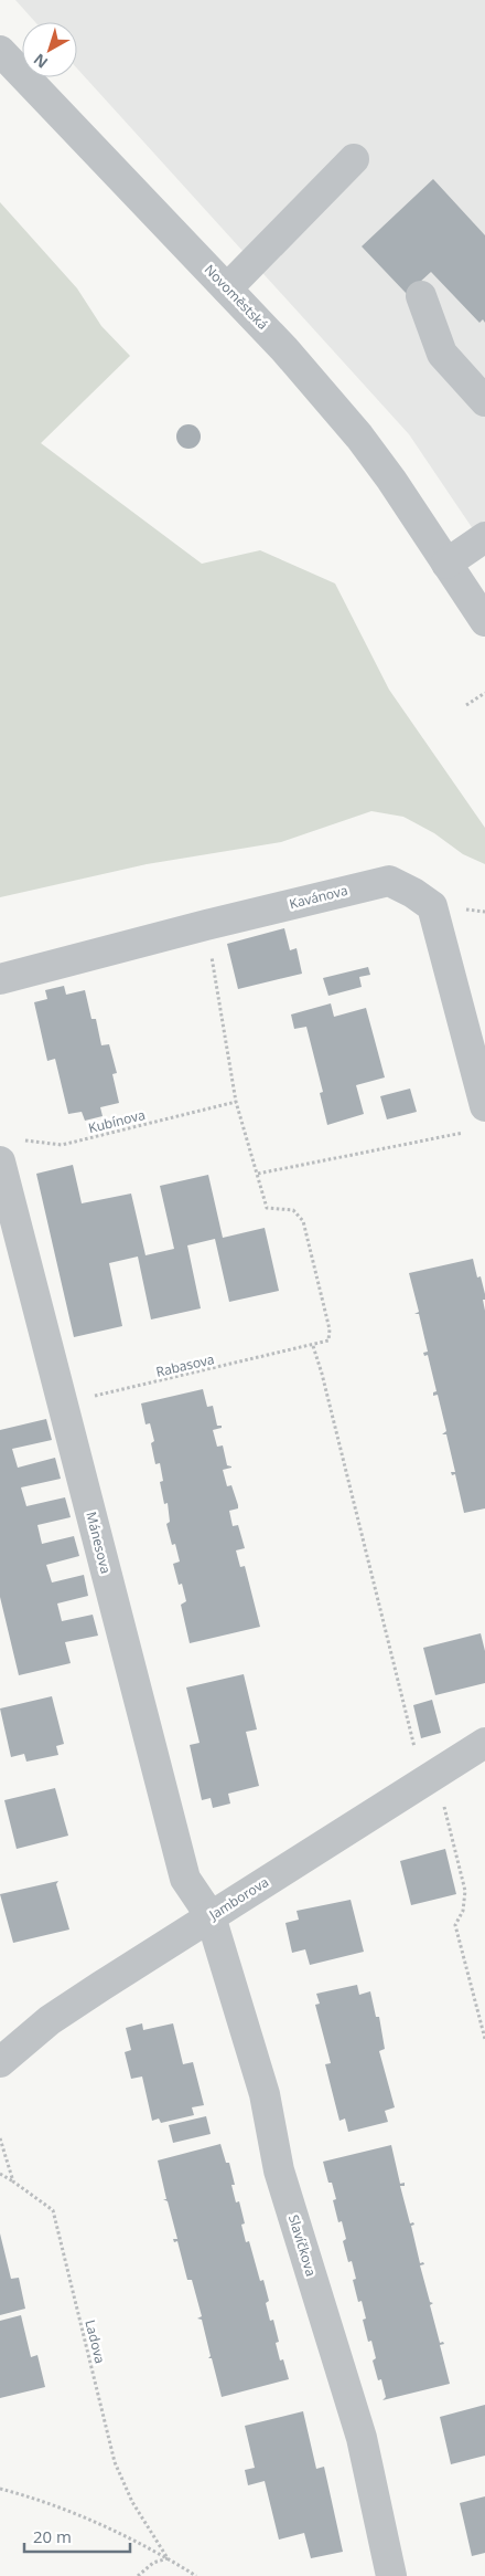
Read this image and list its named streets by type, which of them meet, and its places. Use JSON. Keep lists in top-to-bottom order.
{
  "streets": {
    "street": [
      "Novoměstská",
      "Kavánova",
      "Mánesova",
      "Jamborova",
      "Slavíčkova"
    ],
    "path": ["Kubínova", "Rabasova", "Ladova"]
  },
  "crossings": [
    ["Rabasova", "Mánesova"],
    ["Mánesova", "Jamborova"],
    ["Mánesova", "Slavíčkova"],
    ["Jamborova", "Slavíčkova"]
  ],
  "scale_bar": "20 m",
  "north": "bottom left"
}
